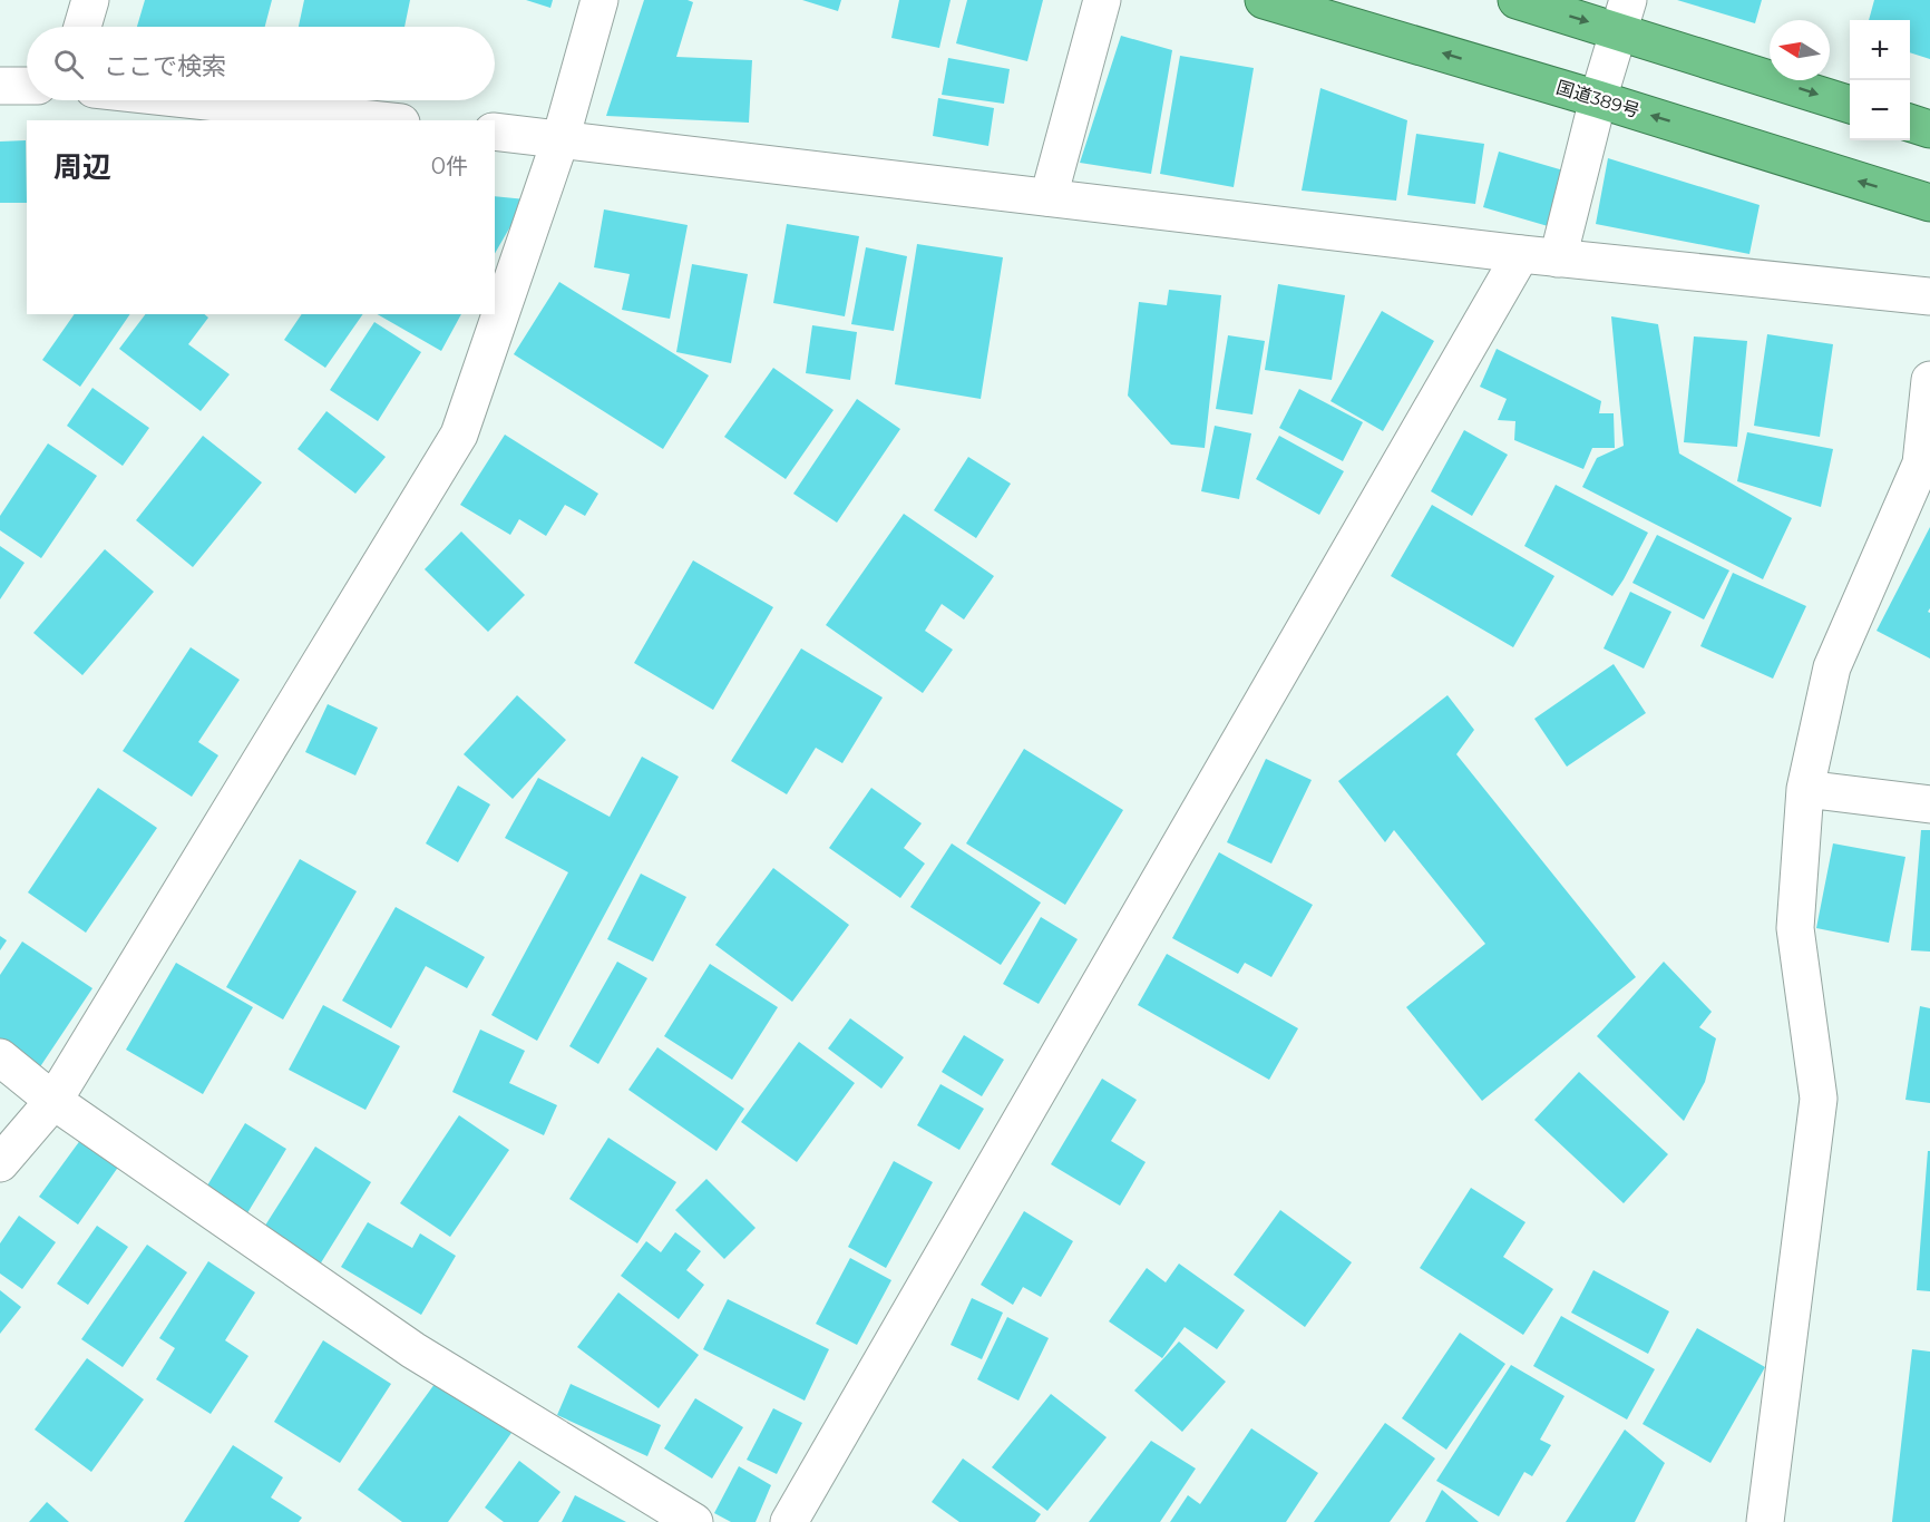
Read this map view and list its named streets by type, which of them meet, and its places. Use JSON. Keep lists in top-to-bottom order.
{
  "streets": {
    "highway": ["国道389号"]
  },
  "north": "left",
  "page": {
    "map_buttons": ["+", "−"],
    "search": "ここで検索",
    "heading": ["周辺", "0件"]
  }
}
